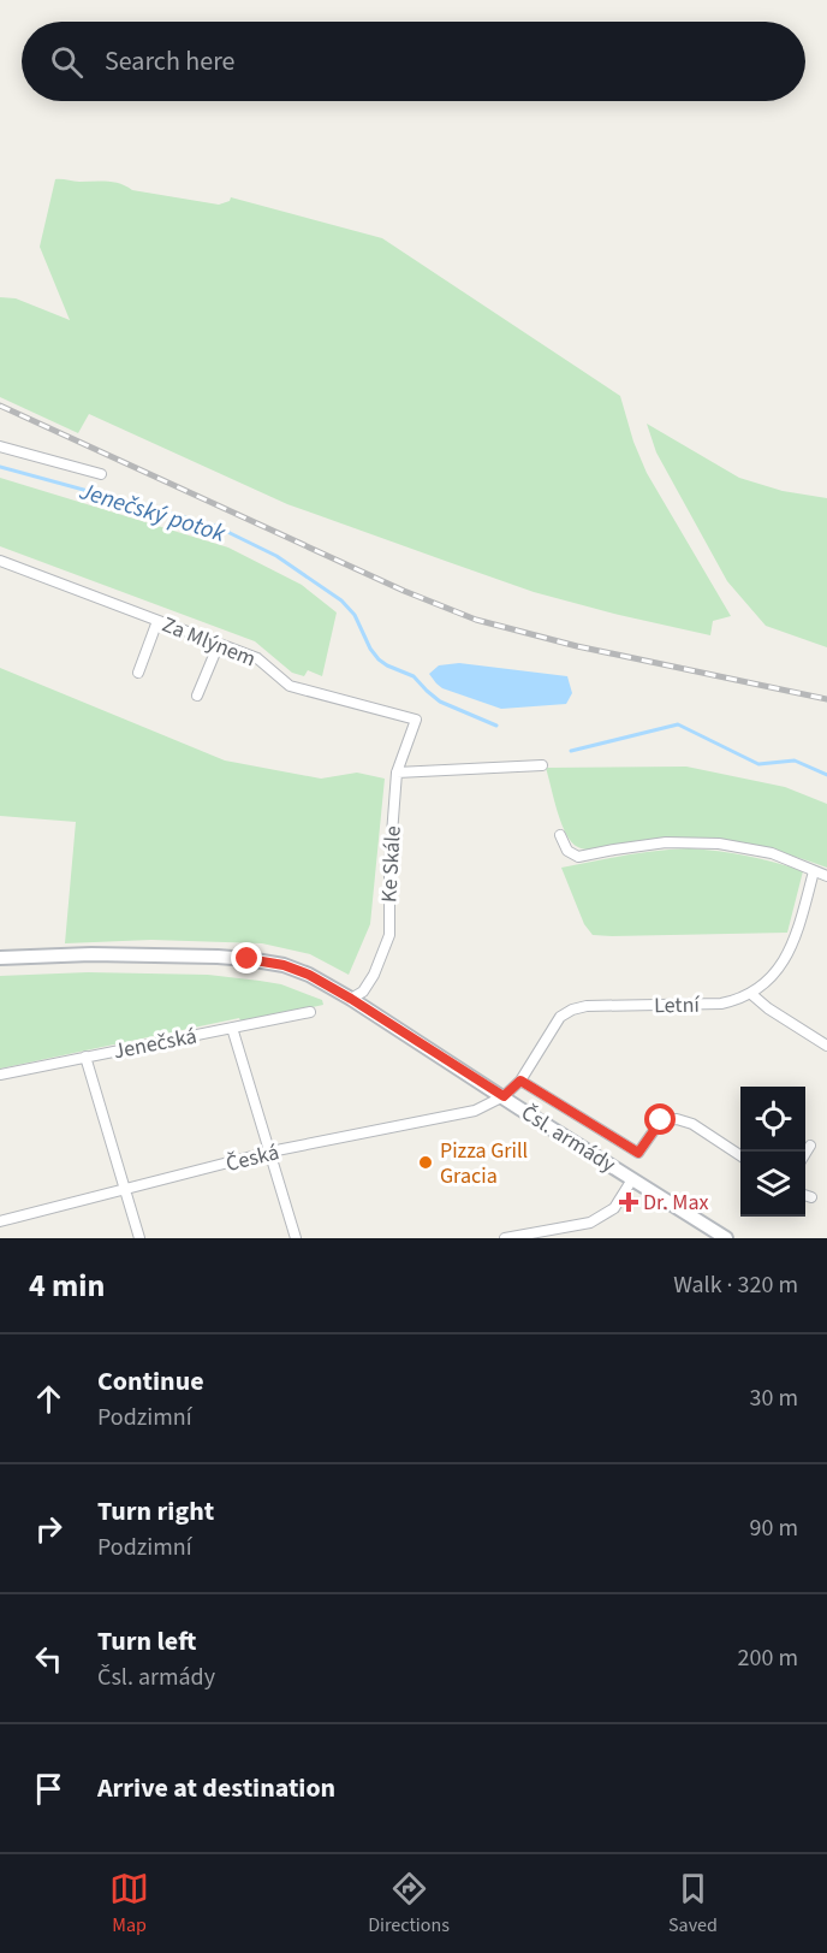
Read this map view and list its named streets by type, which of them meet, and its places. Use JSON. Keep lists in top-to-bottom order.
{
  "streets": {
    "main road": ["Čsl. armády"],
    "street": [
      "Za Mlýnem",
      "Ke Skále",
      "Letní",
      "Jenečská",
      "Česká"
    ]
  },
  "crossings": [
    ["Za Mlýnem", "Ke Skále"],
    ["Ke Skále", "Čsl. armády"],
    ["Letní", "Čsl. armády"],
    ["Letní", "Česká"],
    ["Čsl. armády", "Česká"]
  ],
  "water": ["Jenečský potok"],
  "places": {
    "other": ["Pizza Grill Gracia"],
    "health": ["Dr. Max"]
  },
  "page": {
    "search": "Search here",
    "heading": ["4 min", "Walk · 320 m"],
    "list": [
      ["Continue", "Podzimní", "30 m"],
      ["Turn right", "Podzimní", "90 m"],
      ["Turn left", "Čsl. armády", "200 m"],
      "Arrive at destination"
    ],
    "nav": ["Map", "Directions", "Saved"]
  }
}
